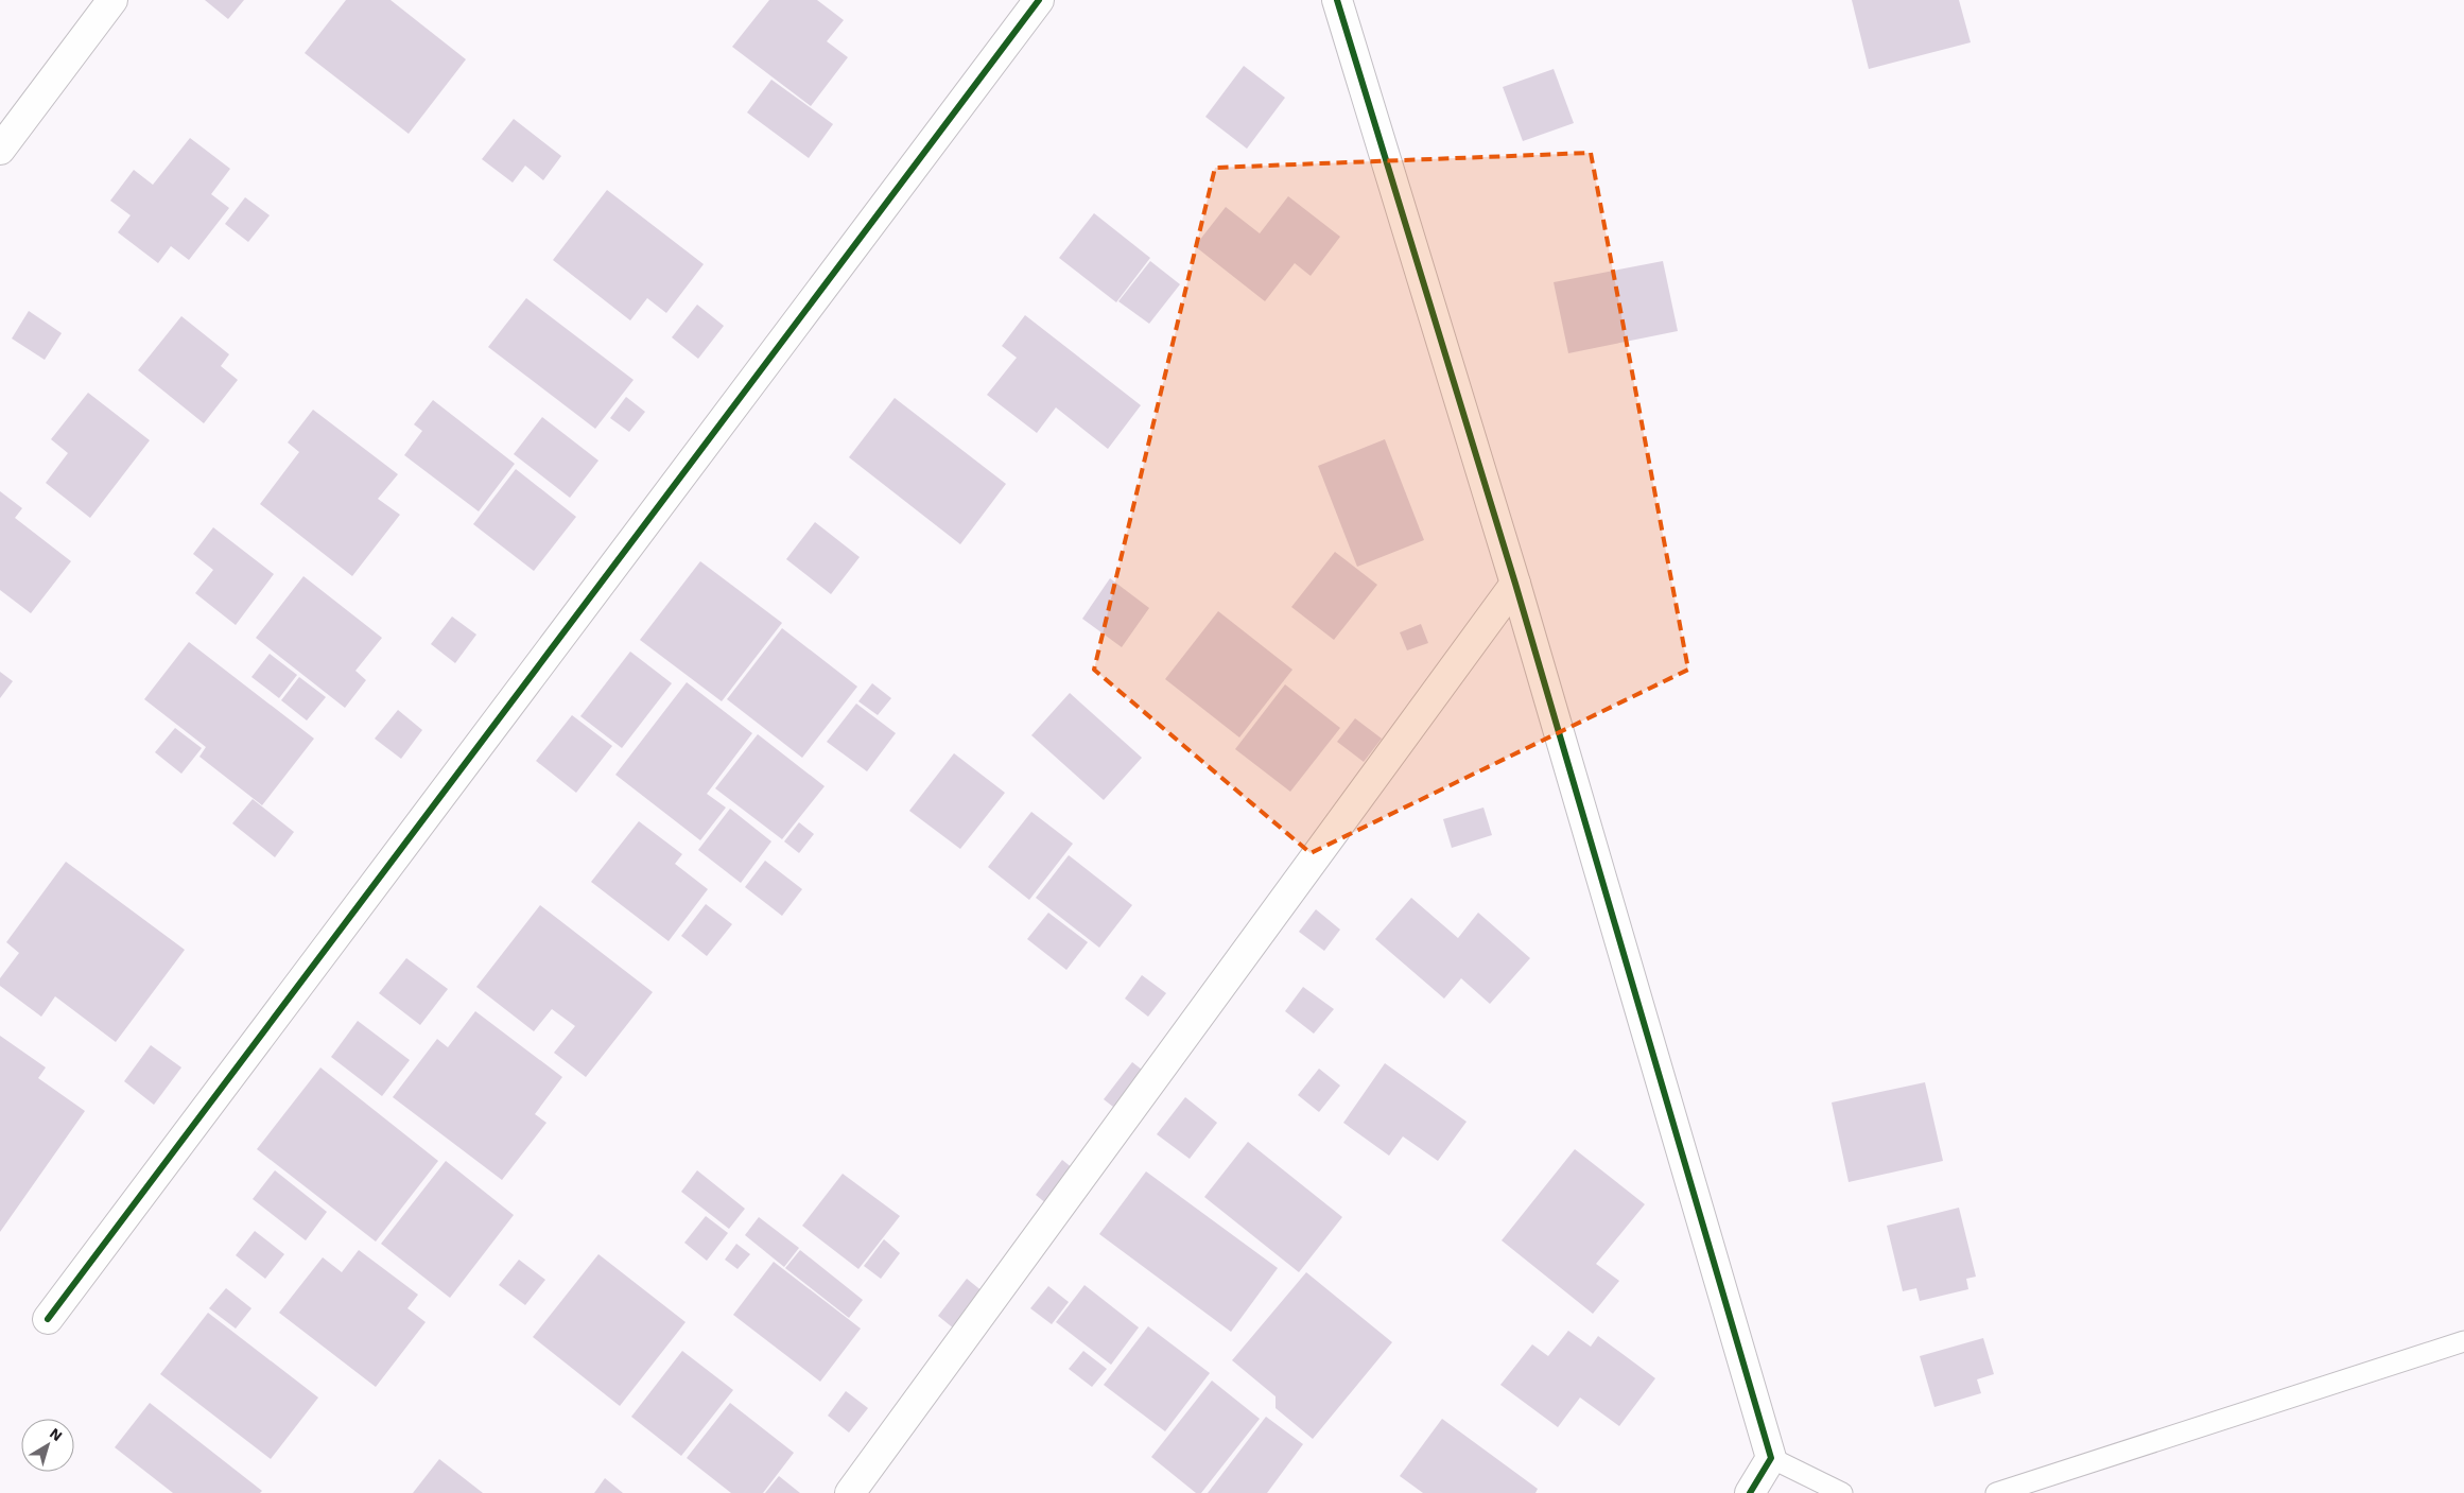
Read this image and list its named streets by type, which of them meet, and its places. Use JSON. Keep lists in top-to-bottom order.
{
  "north": "top right"
}
